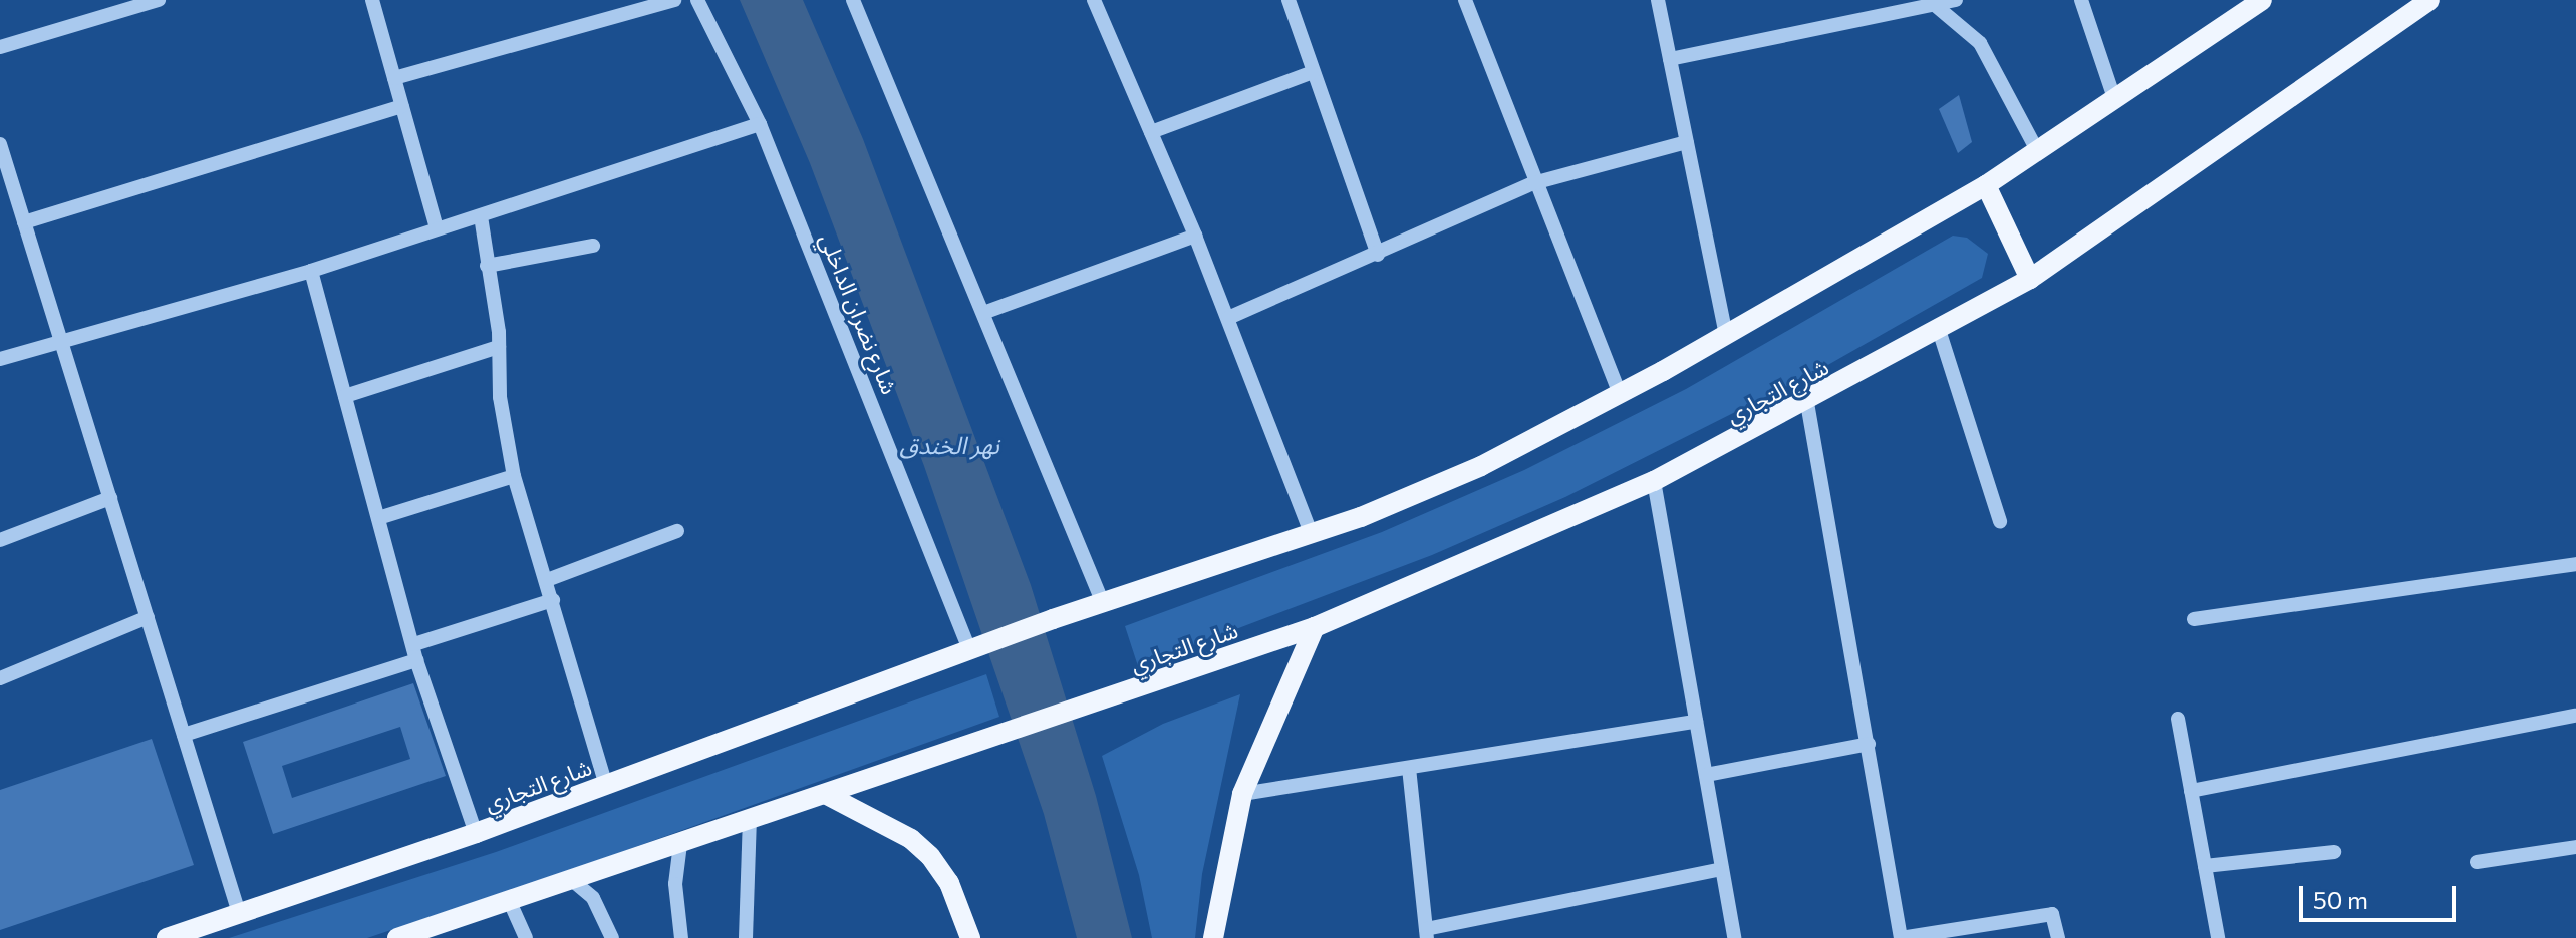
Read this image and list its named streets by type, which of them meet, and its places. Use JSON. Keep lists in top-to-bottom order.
{
  "streets": {
    "main road": ["شارع التجاري"],
    "street": ["شارع نضران الداخلي"]
  },
  "crossings": [
    ["شارع نضران الداخلي", "شارع التجاري"]
  ],
  "water": ["نهر الخندق"],
  "scale_bar": "50 m"
}
